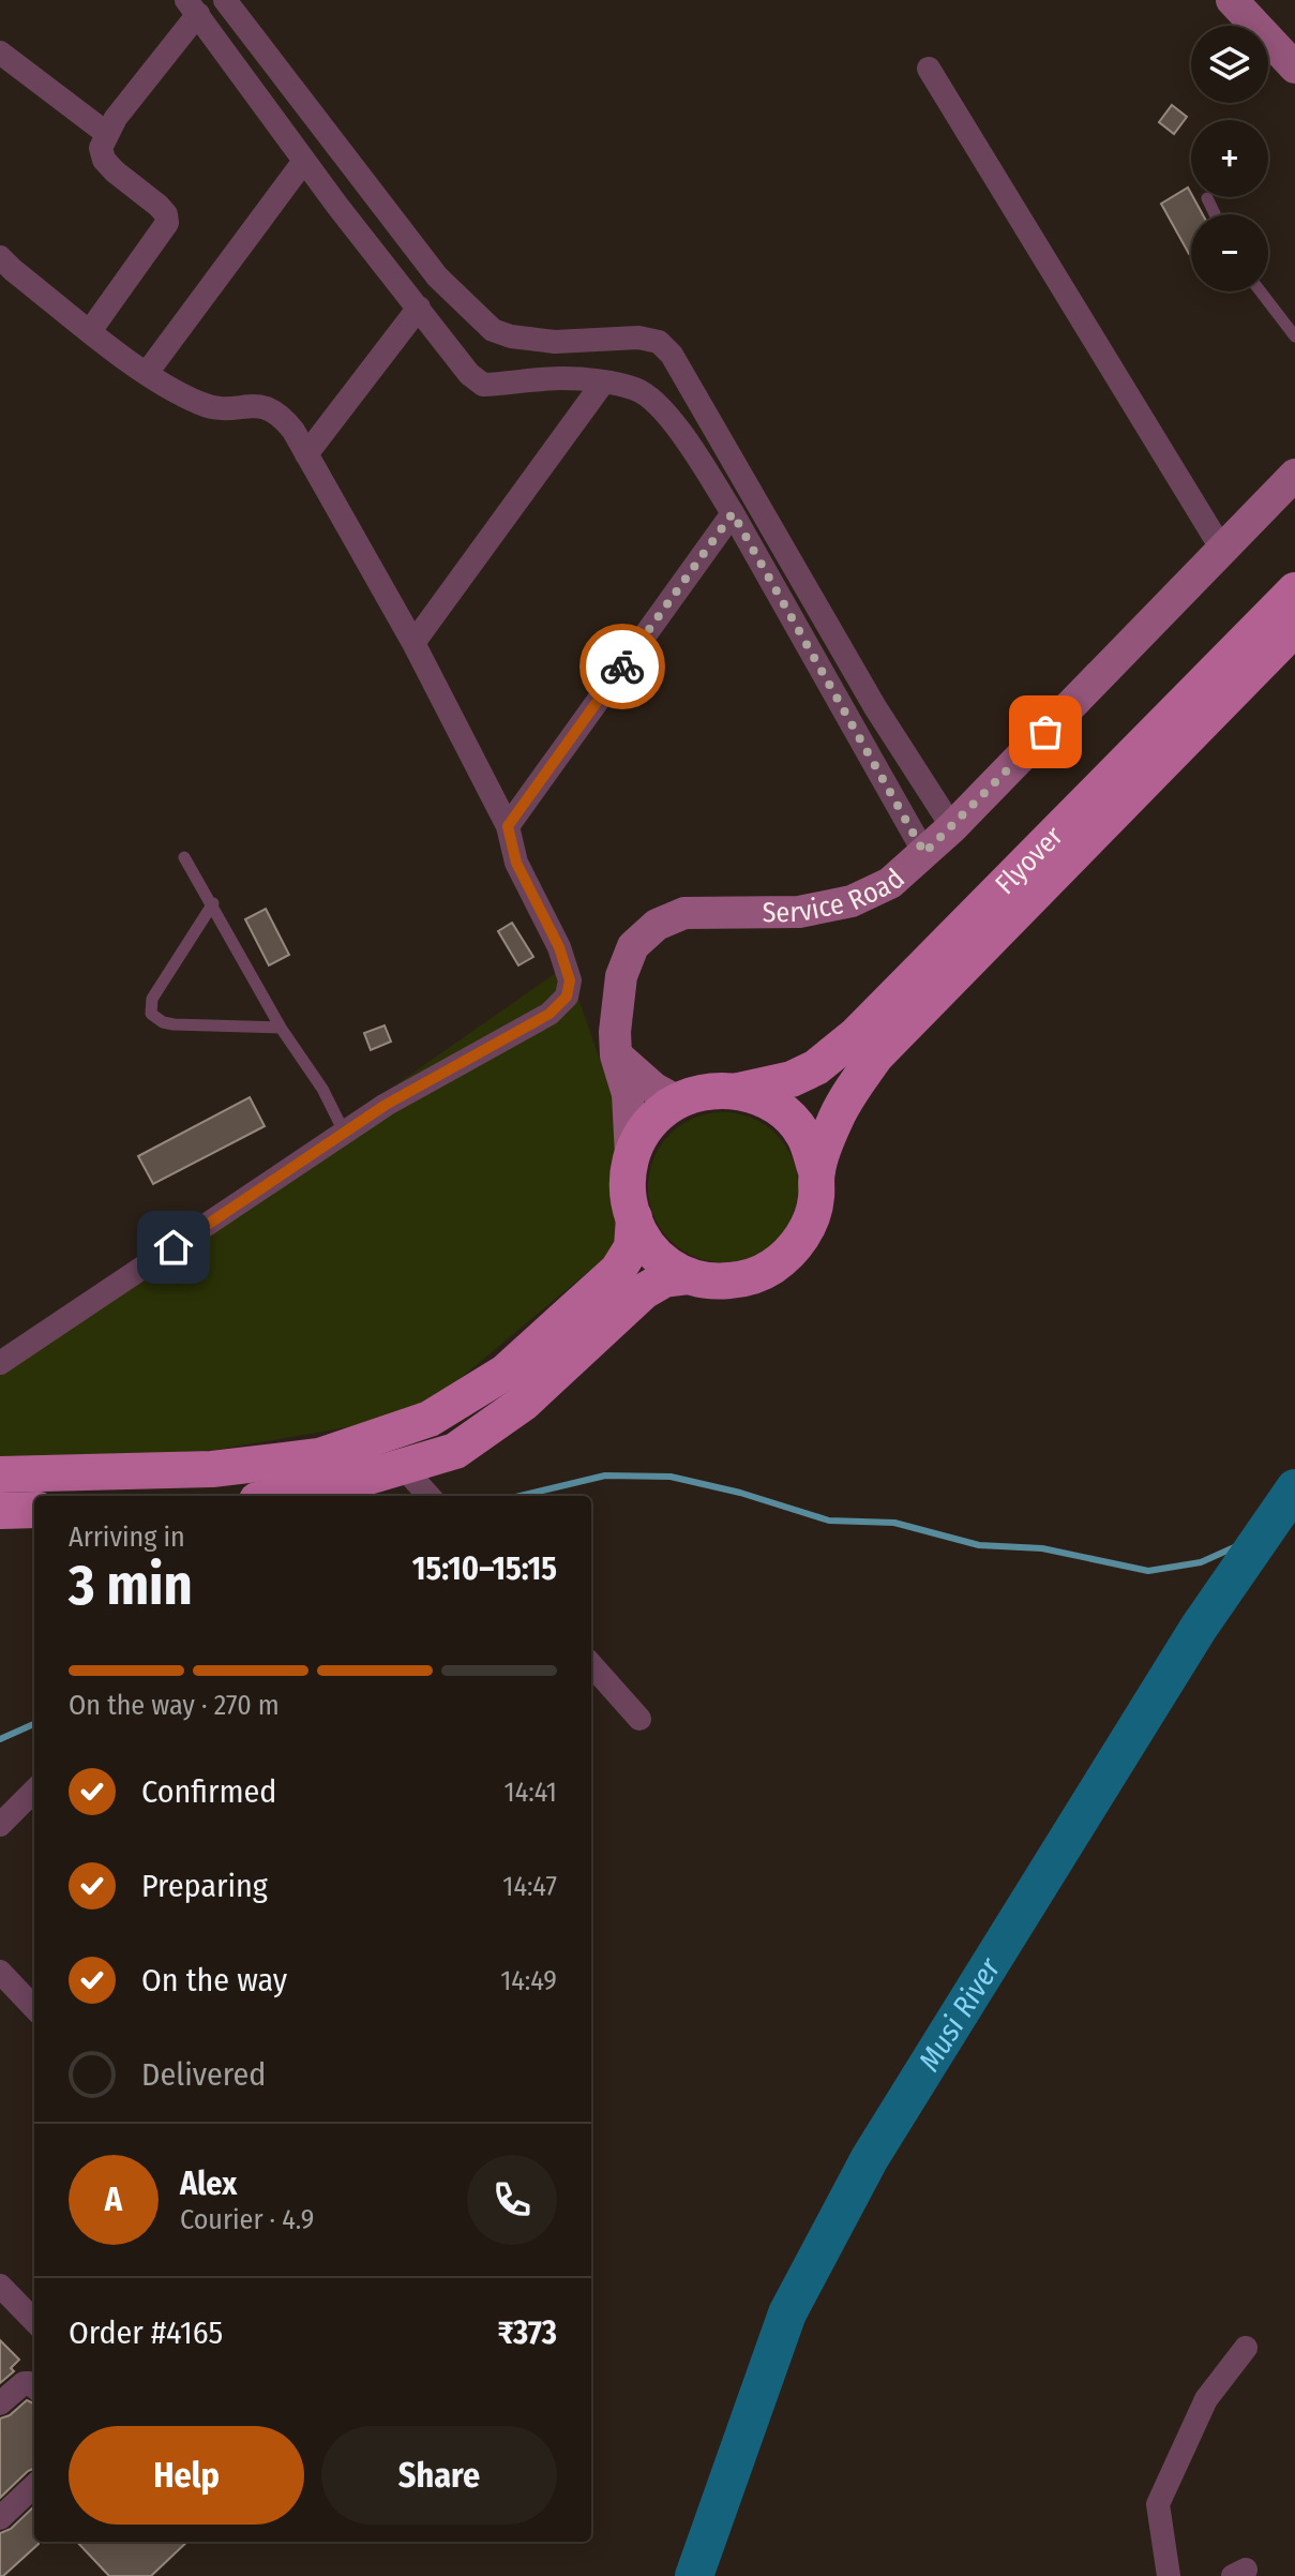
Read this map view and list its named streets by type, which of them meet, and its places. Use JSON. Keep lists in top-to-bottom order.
{
  "streets": {
    "main road": ["Flyover", "Service Road"]
  },
  "crossings": [
    ["Flyover", "Service Road"]
  ],
  "water": ["Musi River"],
  "page": {
    "map_buttons": ["+", "−"],
    "heading": ["3 min", "Arriving in", "15:10–15:15"],
    "panel": [
      "Alex",
      "Courier · 4.9",
      "Order #4165",
      "₹373"
    ],
    "bar": "On the way · 270 m",
    "list": [
      ["Confirmed", "14:41"],
      ["Preparing", "14:47"],
      ["On the way", "14:49"],
      "Delivered"
    ],
    "round": "A",
    "buttons": ["Help", "Share"]
  }
}
